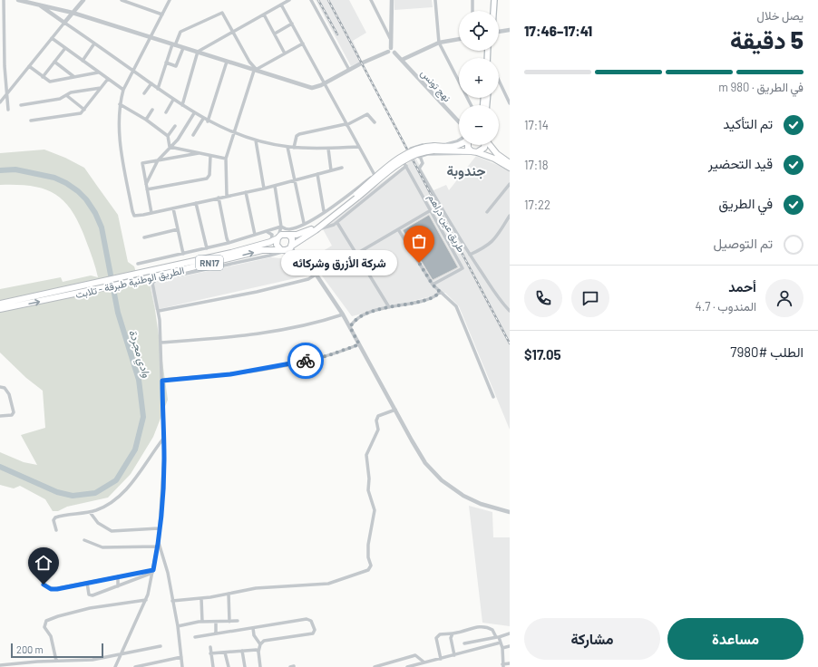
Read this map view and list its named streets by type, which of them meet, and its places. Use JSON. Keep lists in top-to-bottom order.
{
  "streets": {
    "main road": ["RN17", "الطريق الوطنية طبرقة - تلابت"],
    "street": ["نهج تونس", "طريق عين دراهم"]
  },
  "crossings": [
    ["RN17", "الطريق الوطنية طبرقة - تلابت"]
  ],
  "districts": ["جندوبة"],
  "water": ["وادي مجردة"],
  "places": ["شركة الأزرق وشركائه"],
  "scale_bar": "200 m",
  "page": {
    "heading": ["5 دقيقة", "يصل خلال", "17:41–17:46"],
    "panel": [
      "أحمد",
      "المندوب · 4.7",
      "الطلب #7980",
      "$17.05"
    ],
    "map_buttons": ["+", "−"],
    "bar": "في الطريق · 980 m",
    "list": [
      ["تم التأكيد", "17:14"],
      ["قيد التحضير", "17:18"],
      ["في الطريق", "17:22"],
      "تم التوصيل"
    ],
    "bubble": "شركة الأزرق وشركائه",
    "buttons": ["مساعدة", "مشاركة"],
    "scale": "200 m"
  }
}
